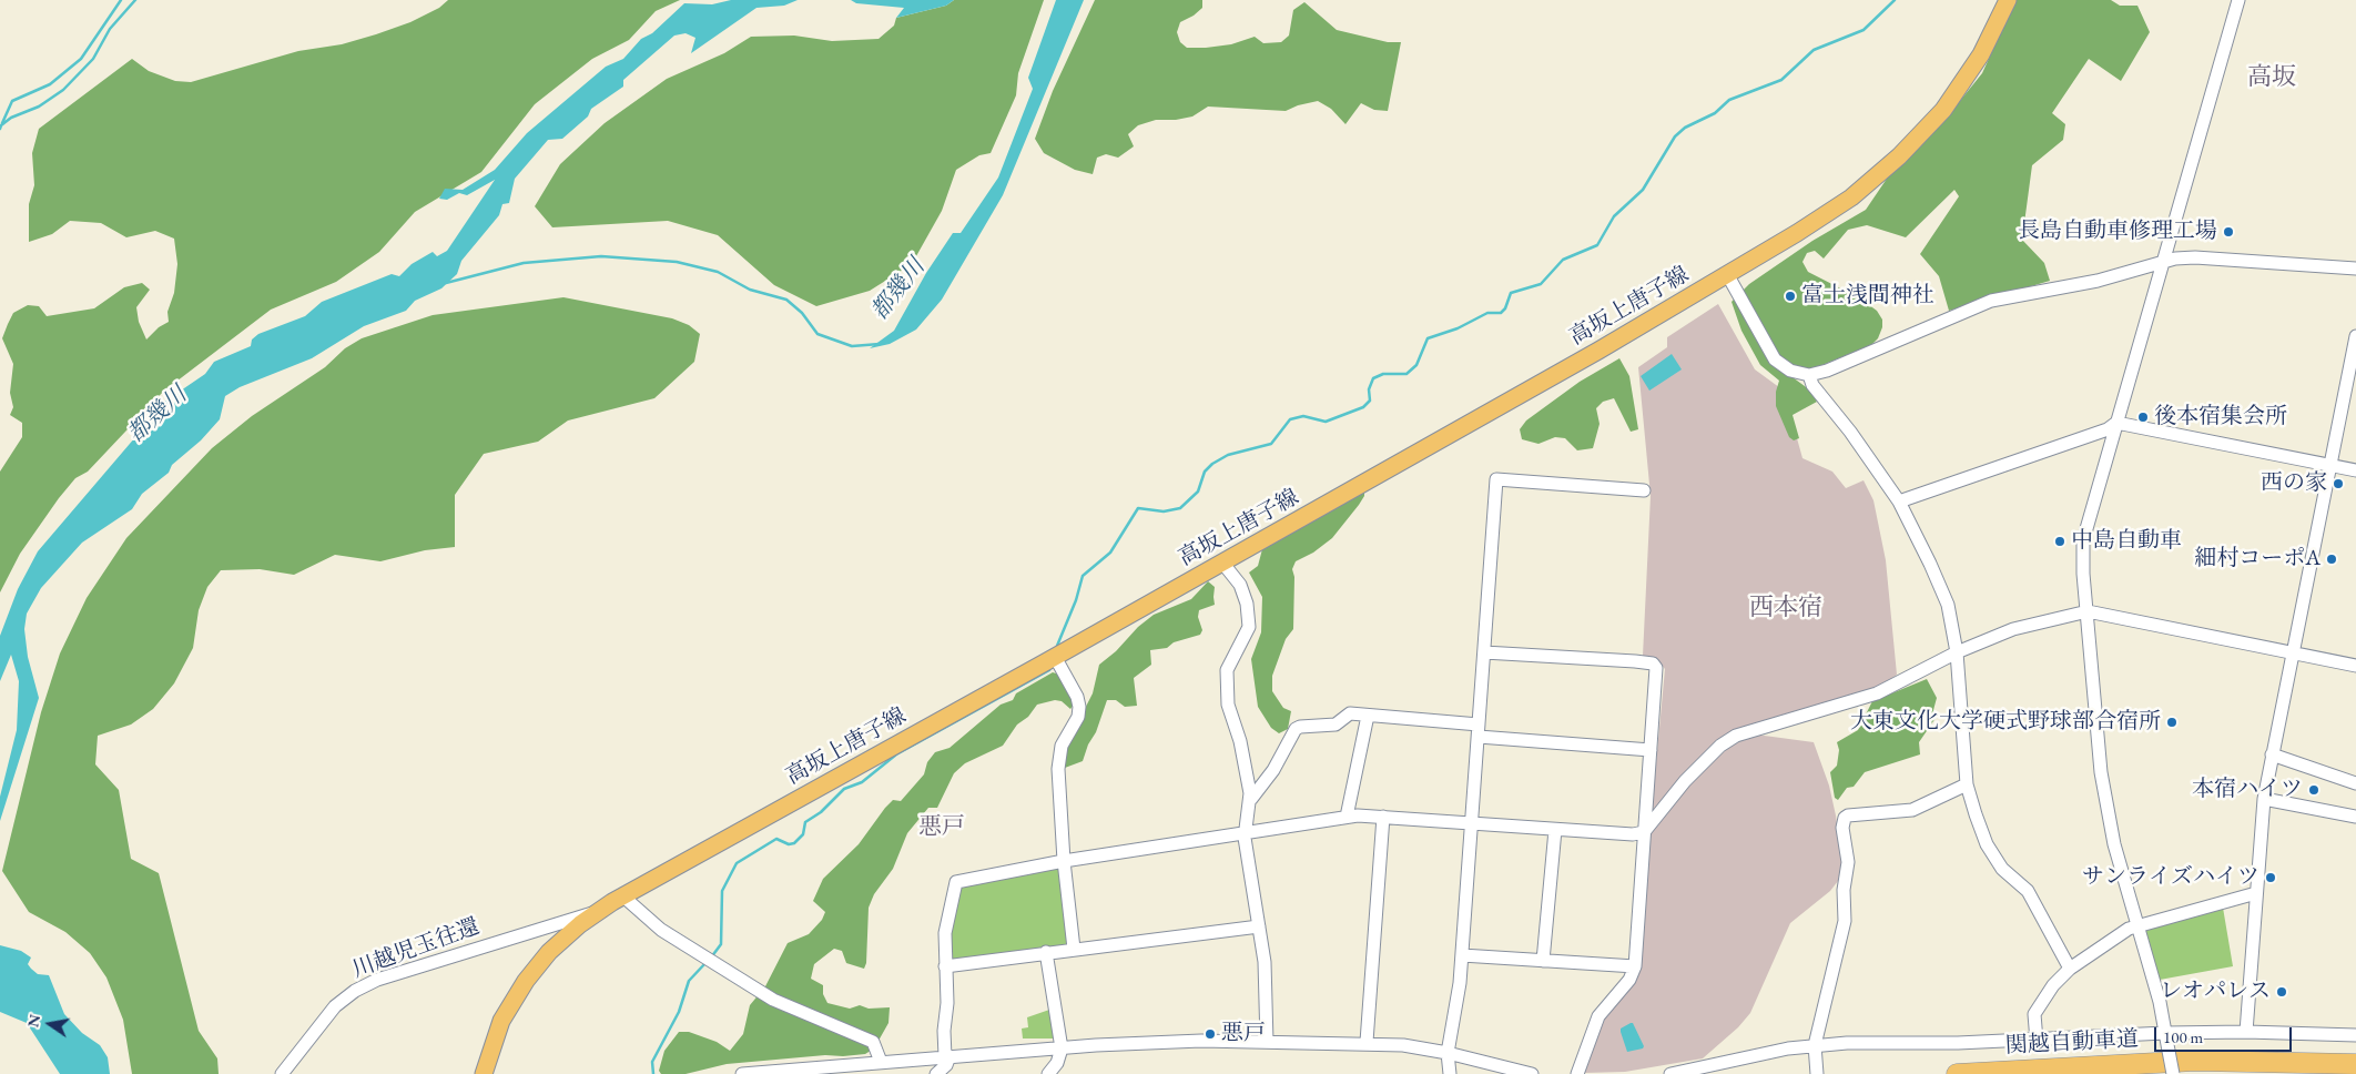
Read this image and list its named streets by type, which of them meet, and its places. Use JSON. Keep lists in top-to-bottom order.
{
  "streets": {
    "highway": ["関越自動車道"],
    "main road": ["高坂上唐子線"],
    "street": ["川越児玉往還"]
  },
  "crossings": [
    ["高坂上唐子線", "川越児玉往還"]
  ],
  "districts": ["高坂", "西本宿", "悪戸"],
  "water": ["都幾川"],
  "places": [
    "長島自動車修理工場",
    "富士浅間神社",
    "後本宿集会所",
    "西の家",
    "中島自動車",
    "細村コーポA",
    "大東文化大学硬式野球部合宿所",
    "本宿ハイツ",
    "サンライズハイツ",
    "レオパレス",
    "悪戸"
  ],
  "scale_bar": "100 m",
  "north": "left"
}
